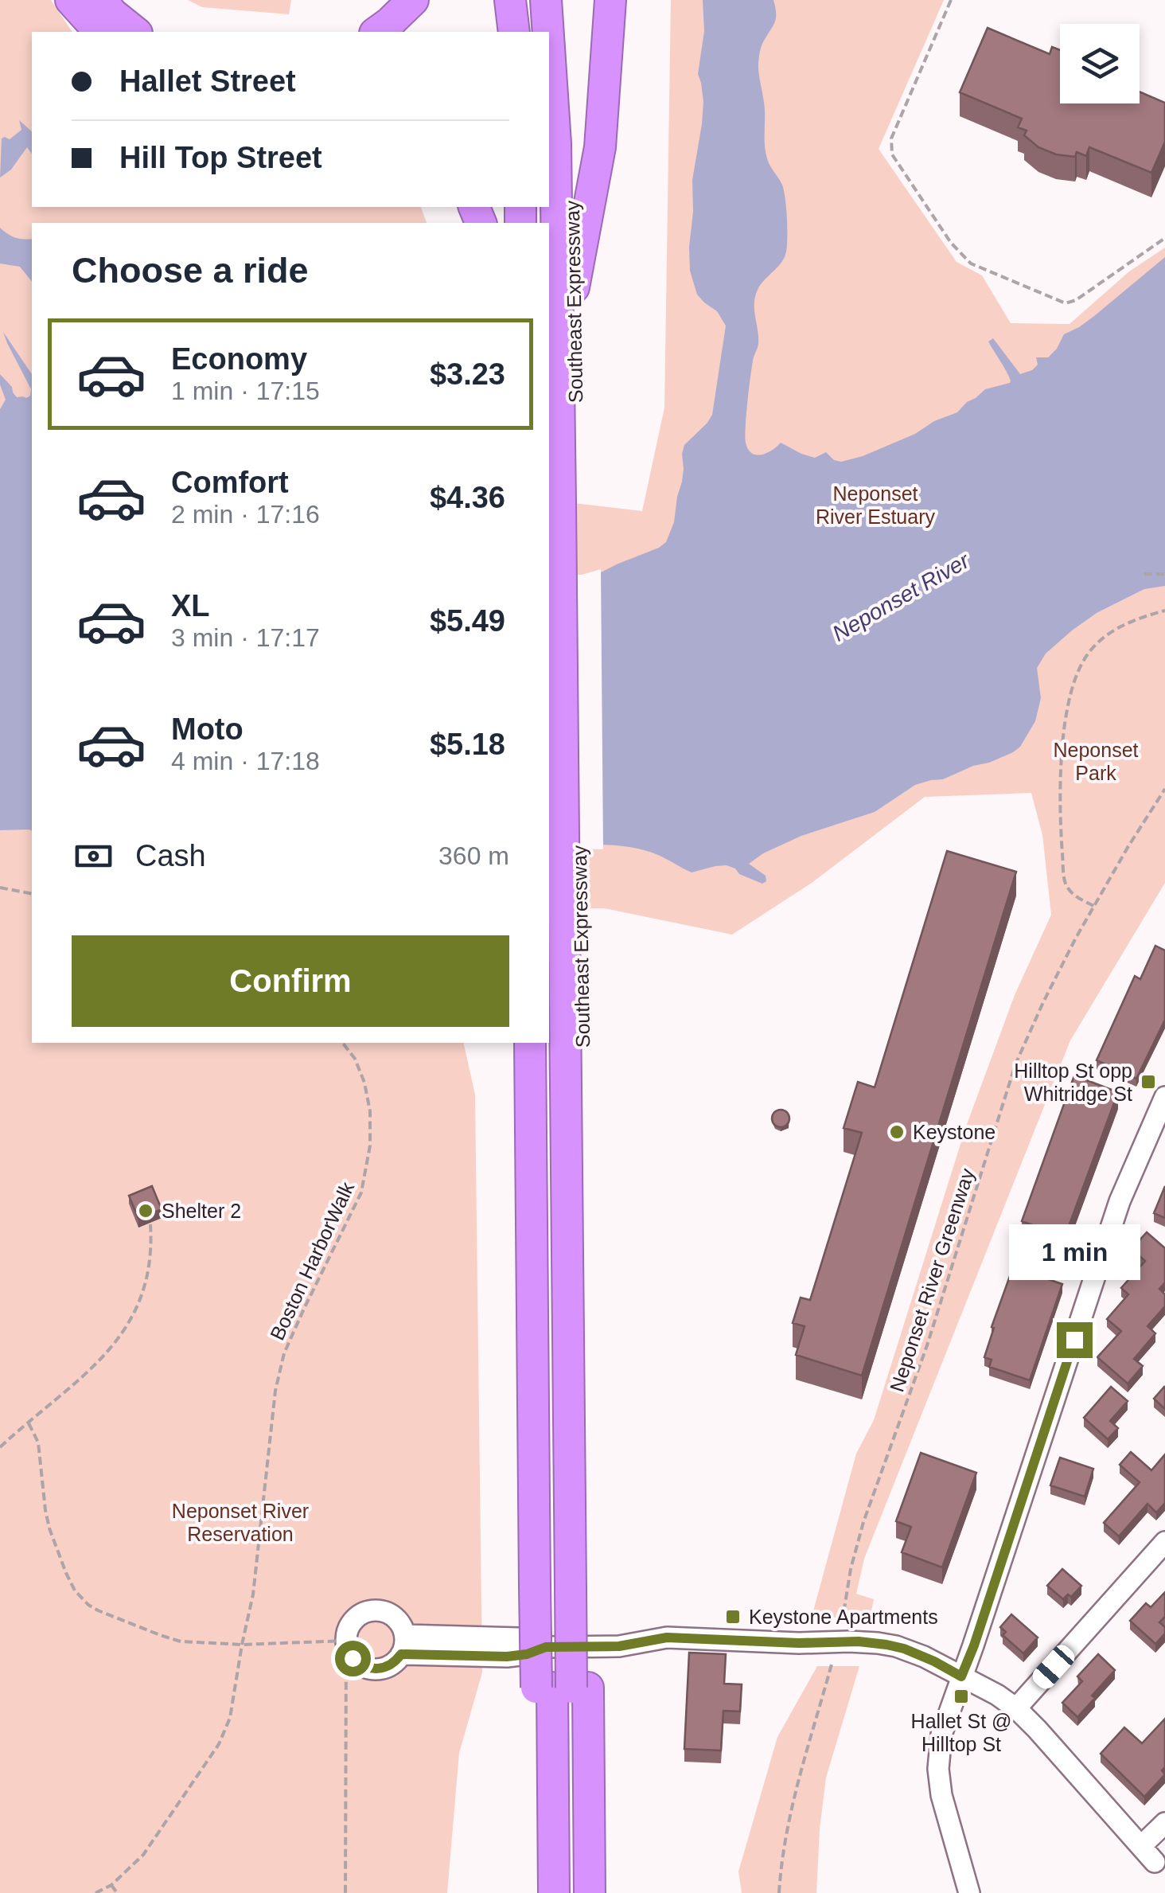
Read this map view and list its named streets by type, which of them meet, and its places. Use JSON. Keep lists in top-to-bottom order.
{
  "streets": {
    "highway": ["Southeast Expressway"],
    "path": ["Boston HarborWalk", "Neponset River Greenway"]
  },
  "water": ["Neponset River"],
  "parks": ["Neponset River Estuary", "Neponset Park", "Neponset River Reservation"],
  "places": {
    "transit": ["Hilltop St opp Whitridge St", "Keystone Apartments", "Hallet St @ Hilltop St"],
    "other": ["Keystone", "Shelter 2"]
  },
  "page": {
    "banner": ["Hallet Street", "Hill Top Street"],
    "heading": "Choose a ride",
    "list": [
      {
        "name": "Economy",
        "note": "1 min · 17:15",
        "value": "$3.23"
      },
      {
        "name": "Comfort",
        "note": "2 min · 17:16",
        "value": "$4.36"
      },
      {
        "name": "XL",
        "note": "3 min · 17:17",
        "value": "$5.49"
      },
      {
        "name": "Moto",
        "note": "4 min · 17:18",
        "value": "$5.18"
      }
    ],
    "pay": ["Cash", "360 m"],
    "buttons": "Confirm",
    "bubble": "1 min"
  }
}
